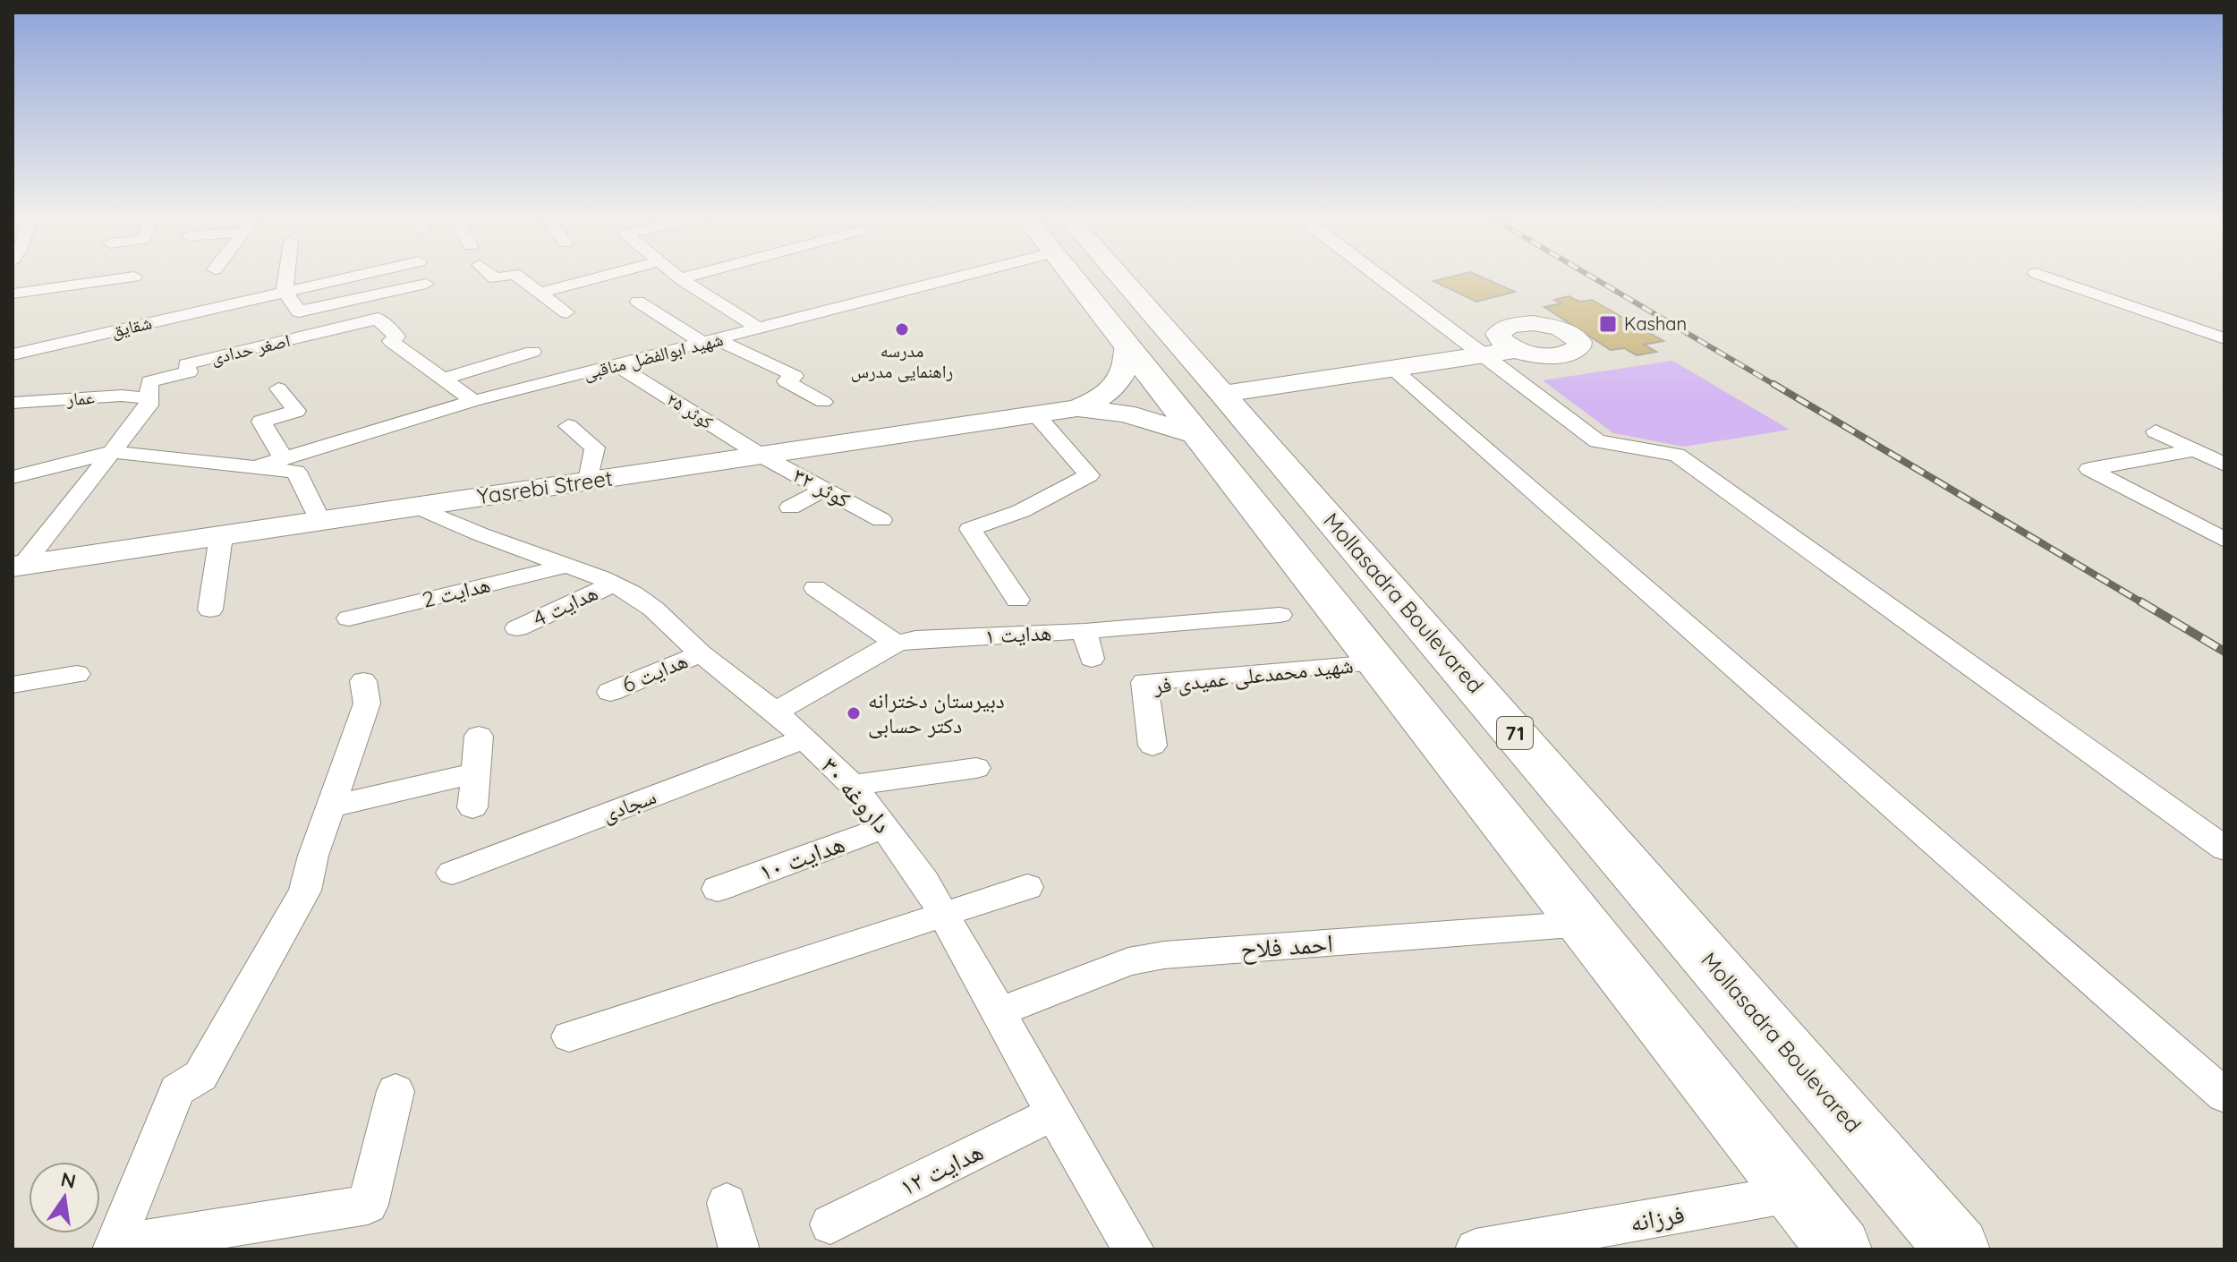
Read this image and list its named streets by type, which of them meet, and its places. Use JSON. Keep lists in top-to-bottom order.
{
  "streets": {
    "highway": ["Mollasadra Boulevared", "71"],
    "main road": ["Yasrebi Street"],
    "street": [
      "شقایق",
      "اصغر حدادی",
      "شهید ابوالفضل مناقبی",
      "عمار",
      "کوثر ۲۵",
      "کوثر ۳۲",
      "هدایت 2",
      "هدایت 4",
      "هدایت ۱",
      "هدایت 6",
      "شهید محمدعلی عمیدی فر",
      "داروغه ۳۰",
      "سجادی",
      "هدایت ۱۰",
      "احمد فلاح",
      "هدایت ۱۲",
      "فرزانه"
    ]
  },
  "crossings": [
    ["اصغر حدادی", "عمار"],
    ["شهید ابوالفضل مناقبی", "کوثر ۲۵"],
    ["کوثر ۲۵", "Yasrebi Street"],
    ["کوثر ۲۵", "کوثر ۳۲"],
    ["Yasrebi Street", "کوثر ۳۲"],
    ["Yasrebi Street", "داروغه ۳۰"],
    ["هدایت 2", "داروغه ۳۰"],
    ["هدایت 4", "داروغه ۳۰"],
    ["هدایت ۱", "داروغه ۳۰"],
    ["هدایت 6", "داروغه ۳۰"],
    ["داروغه ۳۰", "سجادی"],
    ["داروغه ۳۰", "هدایت ۱۰"],
    ["داروغه ۳۰", "احمد فلاح"],
    ["داروغه ۳۰", "هدایت ۱۲"]
  ],
  "places": {
    "transit": ["Kashan"],
    "other": ["مدرسه راهنمایی مدرس", "دبیرستان دخترانه دکتر حسابی"]
  },
  "north": "top"
}
